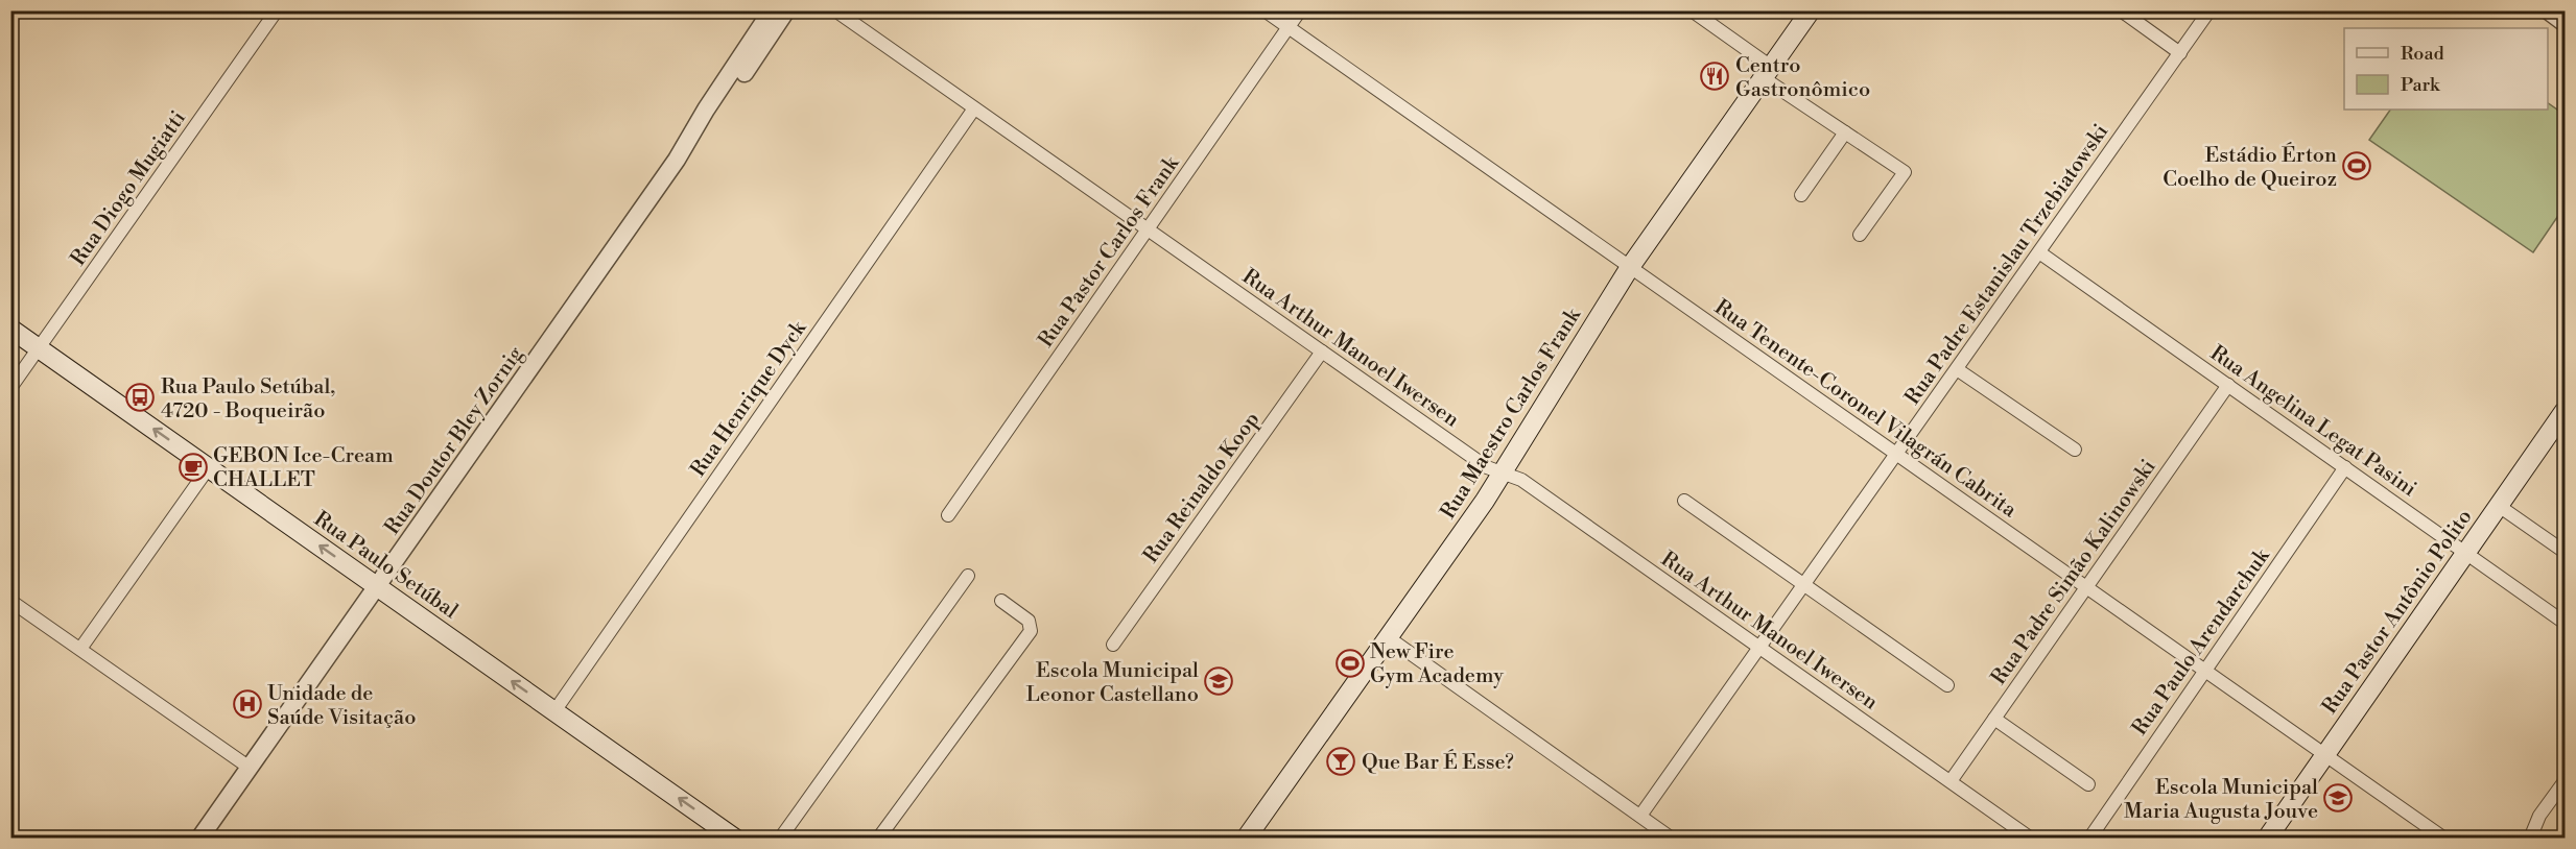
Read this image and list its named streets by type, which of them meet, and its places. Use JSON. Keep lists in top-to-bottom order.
{
  "streets": {
    "main road": ["Rua Maestro Carlos Frank", "Rua Paulo Setúbal", "Rua Pastor Antônio Polito"],
    "street": [
      "Rua Diogo Mugiatti",
      "Rua Pastor Carlos Frank",
      "Rua Padre Estanislau Trzebiatowski",
      "Rua Arthur Manoel Iwersen",
      "Rua Henrique Dyck",
      "Rua Tenente-Coronel Vilagrán Cabrita",
      "Rua Angelina Legat Pasini",
      "Rua Doutor Bley Zornig",
      "Rua Reinaldo Koop",
      "Rua Padre Simão Kalinowski",
      "Rua Paulo Arendarchuk"
    ]
  },
  "crossings": [
    ["Rua Diogo Mugiatti", "Rua Paulo Setúbal"],
    ["Rua Pastor Carlos Frank", "Rua Arthur Manoel Iwersen"],
    ["Rua Pastor Carlos Frank", "Rua Tenente-Coronel Vilagrán Cabrita"],
    ["Rua Padre Estanislau Trzebiatowski", "Rua Arthur Manoel Iwersen"],
    ["Rua Padre Estanislau Trzebiatowski", "Rua Tenente-Coronel Vilagrán Cabrita"],
    ["Rua Padre Estanislau Trzebiatowski", "Rua Angelina Legat Pasini"],
    ["Rua Arthur Manoel Iwersen", "Rua Henrique Dyck"],
    ["Rua Arthur Manoel Iwersen", "Rua Maestro Carlos Frank"],
    ["Rua Arthur Manoel Iwersen", "Rua Reinaldo Koop"],
    ["Rua Arthur Manoel Iwersen", "Rua Padre Simão Kalinowski"],
    ["Rua Henrique Dyck", "Rua Paulo Setúbal"],
    ["Rua Tenente-Coronel Vilagrán Cabrita", "Rua Maestro Carlos Frank"],
    ["Rua Tenente-Coronel Vilagrán Cabrita", "Rua Padre Simão Kalinowski"],
    ["Rua Tenente-Coronel Vilagrán Cabrita", "Rua Pastor Antônio Polito"],
    ["Rua Tenente-Coronel Vilagrán Cabrita", "Rua Paulo Arendarchuk"],
    ["Rua Angelina Legat Pasini", "Rua Padre Simão Kalinowski"],
    ["Rua Angelina Legat Pasini", "Rua Pastor Antônio Polito"],
    ["Rua Angelina Legat Pasini", "Rua Paulo Arendarchuk"],
    ["Rua Doutor Bley Zornig", "Rua Paulo Setúbal"]
  ],
  "one_way": ["Rua Paulo Setúbal"],
  "places": {
    "restaurant": ["Centro Gastronômico"],
    "sports": ["Estádio Érton Coelho de Queiroz", "New Fire Gym Academy"],
    "bus stop": ["Rua Paulo Setúbal, 4720 - Boqueirão"],
    "cafe": ["GEBON Ice-Cream CHALLET"],
    "school or university": ["Escola Municipal Leonor Castellano", "Escola Municipal Maria Augusta Jouve"],
    "hospital": ["Unidade de Saúde Visitação"],
    "bar": ["Que Bar É Esse?"]
  },
  "legend": ["Road", "Park"]
}
